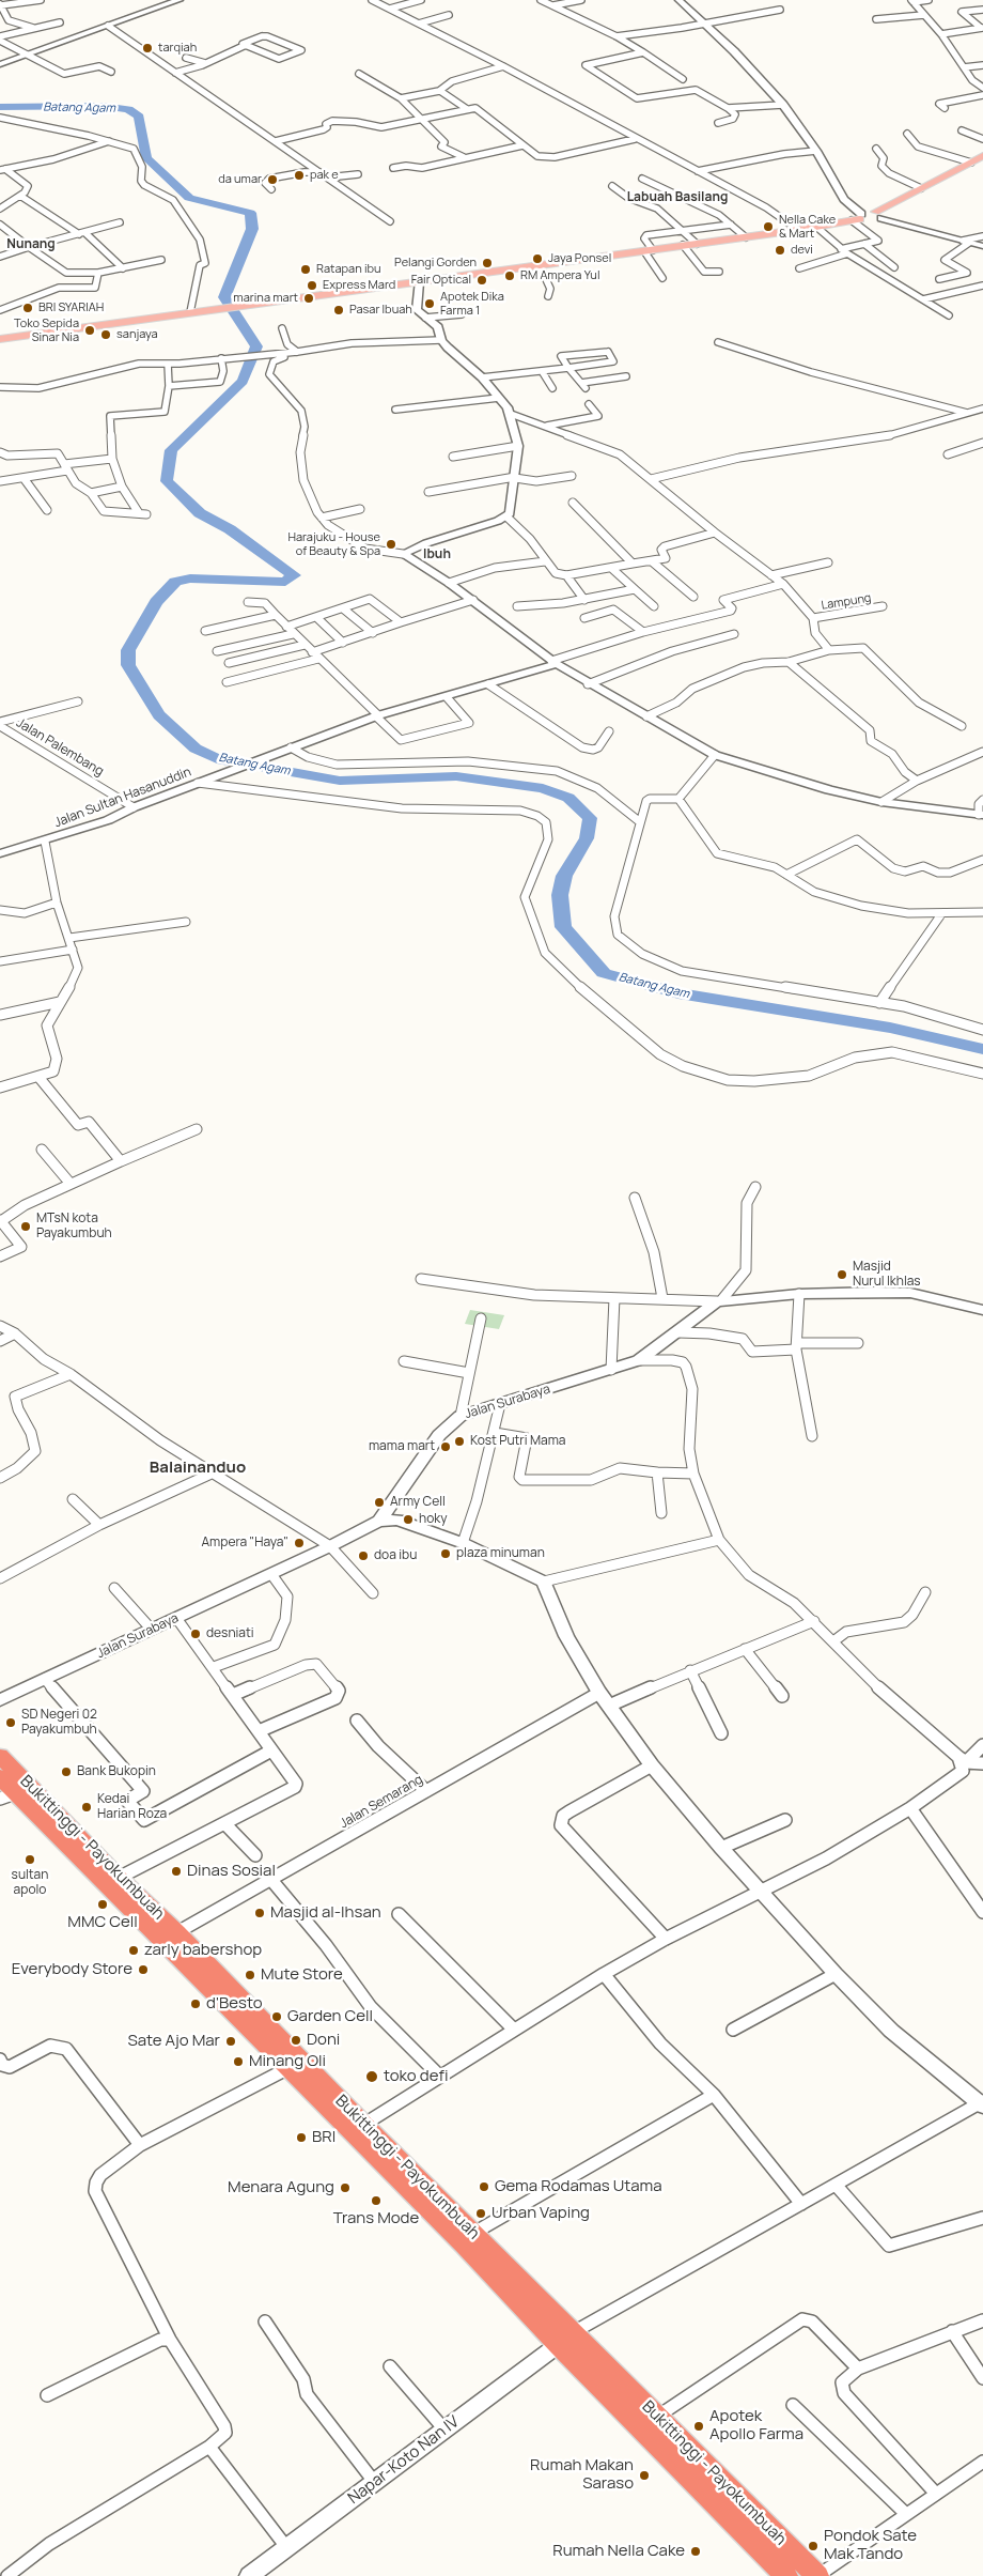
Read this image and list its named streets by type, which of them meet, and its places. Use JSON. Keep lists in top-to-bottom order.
{
  "streets": {
    "highway": ["Bukittinggi - Payokumbuah"],
    "street": [
      "Lampung",
      "Jalan Palembang",
      "Jalan Sultan Hasanuddin",
      "Jalan Surabaya",
      "Jalan Semarang",
      "Napar-Koto Nan IV"
    ]
  },
  "crossings": [
    ["Jalan Palembang", "Jalan Sultan Hasanuddin"],
    ["Jalan Semarang", "Bukittinggi - Payokumbuah"],
    ["Bukittinggi - Payokumbuah", "Napar-Koto Nan IV"]
  ],
  "districts": [
    "Labuah Basilang",
    "Nunang",
    "Ibuh",
    "Balainanduo"
  ],
  "water": ["Batang Agam"],
  "places": [
    "tarqiah",
    "pak e",
    "da umar",
    "Nella Cake & Mart",
    "devi",
    "Jaya Ponsel",
    "Pelangi Gorden",
    "Ratapan ibu",
    "RM Ampera Yul",
    "Fair Optical",
    "Express Mard",
    "marina mart",
    "Apotek Dika Farma 1",
    "BRI SYARIAH",
    "Pasar Ibuah",
    "Toko Sepida Sinar Nia",
    "sanjaya",
    "Harajuku - House of Beauty & Spa",
    "MTsN kota Payakumbuh",
    "Masjid Nurul Ikhlas",
    "Kost Putri Mama",
    "mama mart",
    "Army Cell",
    "hoky",
    "Ampera \"Haya\"",
    "plaza minuman",
    "doa ibu",
    "desniati",
    "SD Negeri 02 Payakumbuh",
    "Bank Bukopin",
    "Kedai Harian Roza",
    "sultan apolo",
    "Dinas Sosial",
    "MMC Cell",
    "Masjid al-Ihsan",
    "zarly babershop",
    "Everybody Store",
    "Mute Store",
    "d'Besto",
    "Garden Cell",
    "Doni",
    "Sate Ajo Mar",
    "Minang Oli",
    "toko defi",
    "BRI",
    "Gema Rodamas Utama",
    "Menara Agung",
    "Trans Mode",
    "Urban Vaping",
    "Apotek Apollo Farma",
    "Rumah Makan Saraso",
    "Pondok Sate Mak Tando",
    "Rumah Nella Cake"
  ]
}
